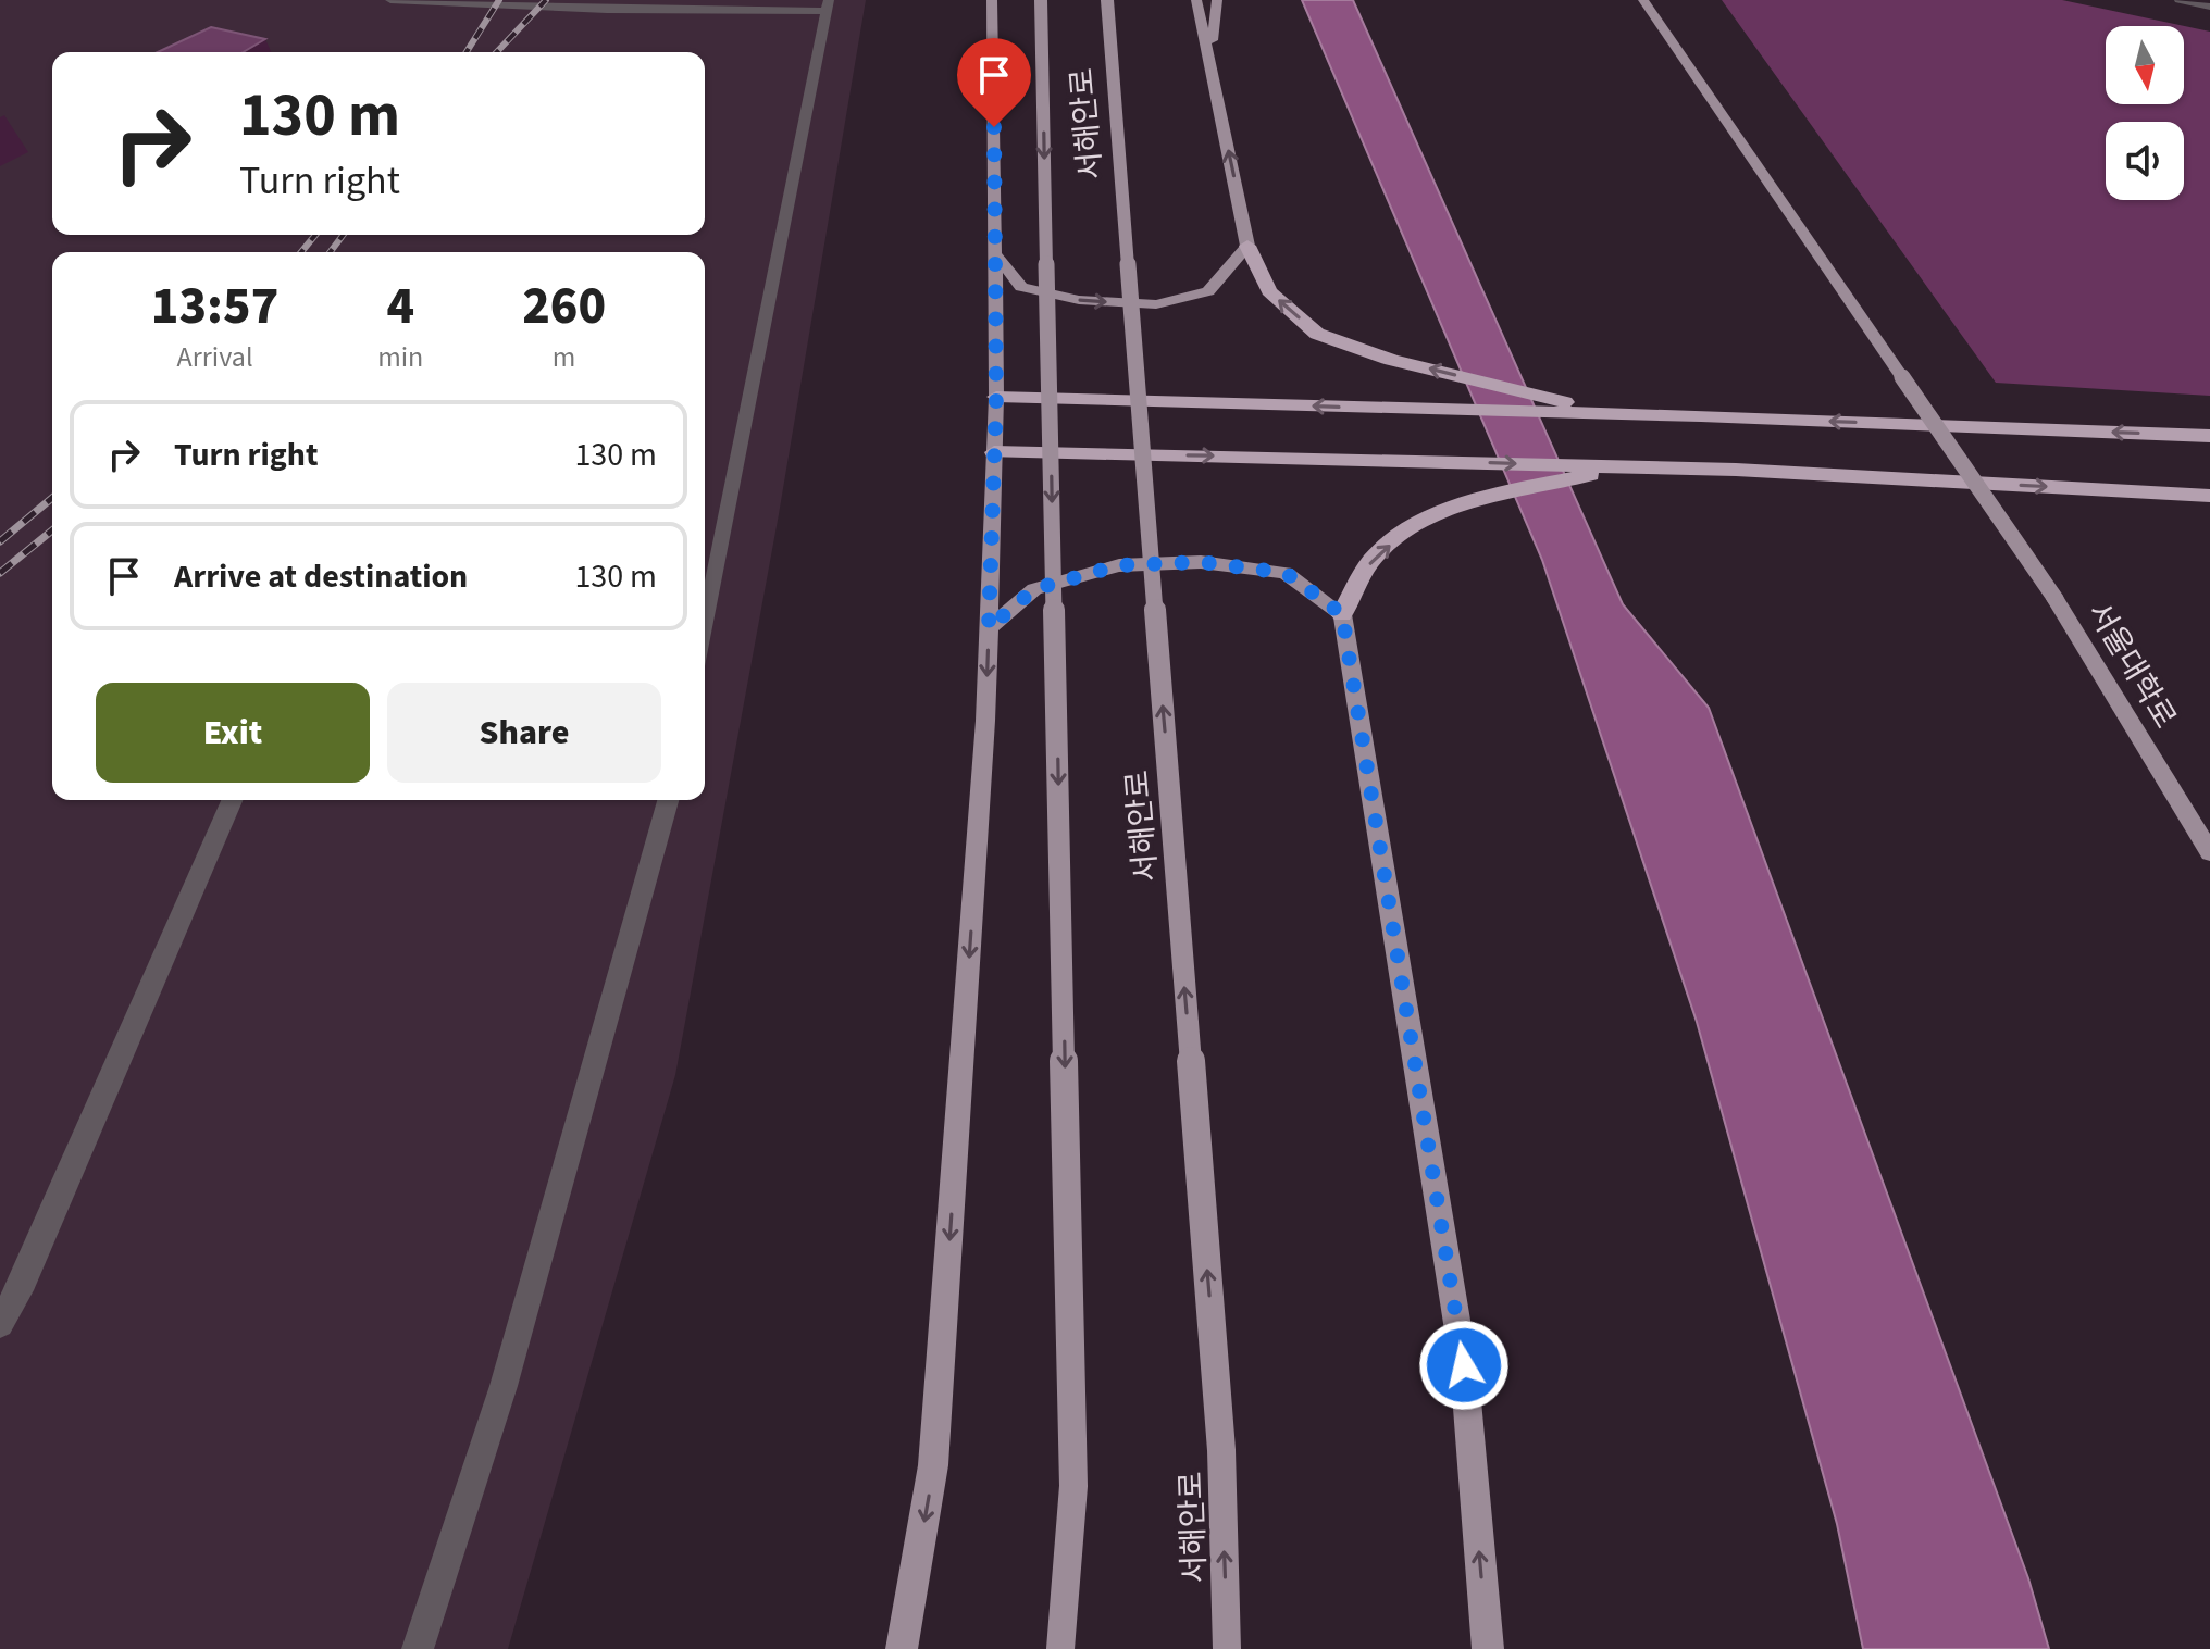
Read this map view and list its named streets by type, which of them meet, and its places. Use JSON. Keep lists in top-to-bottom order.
{
  "streets": {
    "main road": ["서해안로", "서울대학로"]
  },
  "north": "bottom",
  "page": {
    "turn": ["130 m", "Turn right"],
    "eta": [
      "13:57",
      "Arrival",
      "4",
      "min",
      "260",
      "m"
    ],
    "list": [
      {
        "name": "Turn right",
        "value": "130 m"
      },
      {
        "name": "Arrive at destination",
        "value": "130 m"
      }
    ],
    "buttons": ["Exit", "Share"]
  }
}
